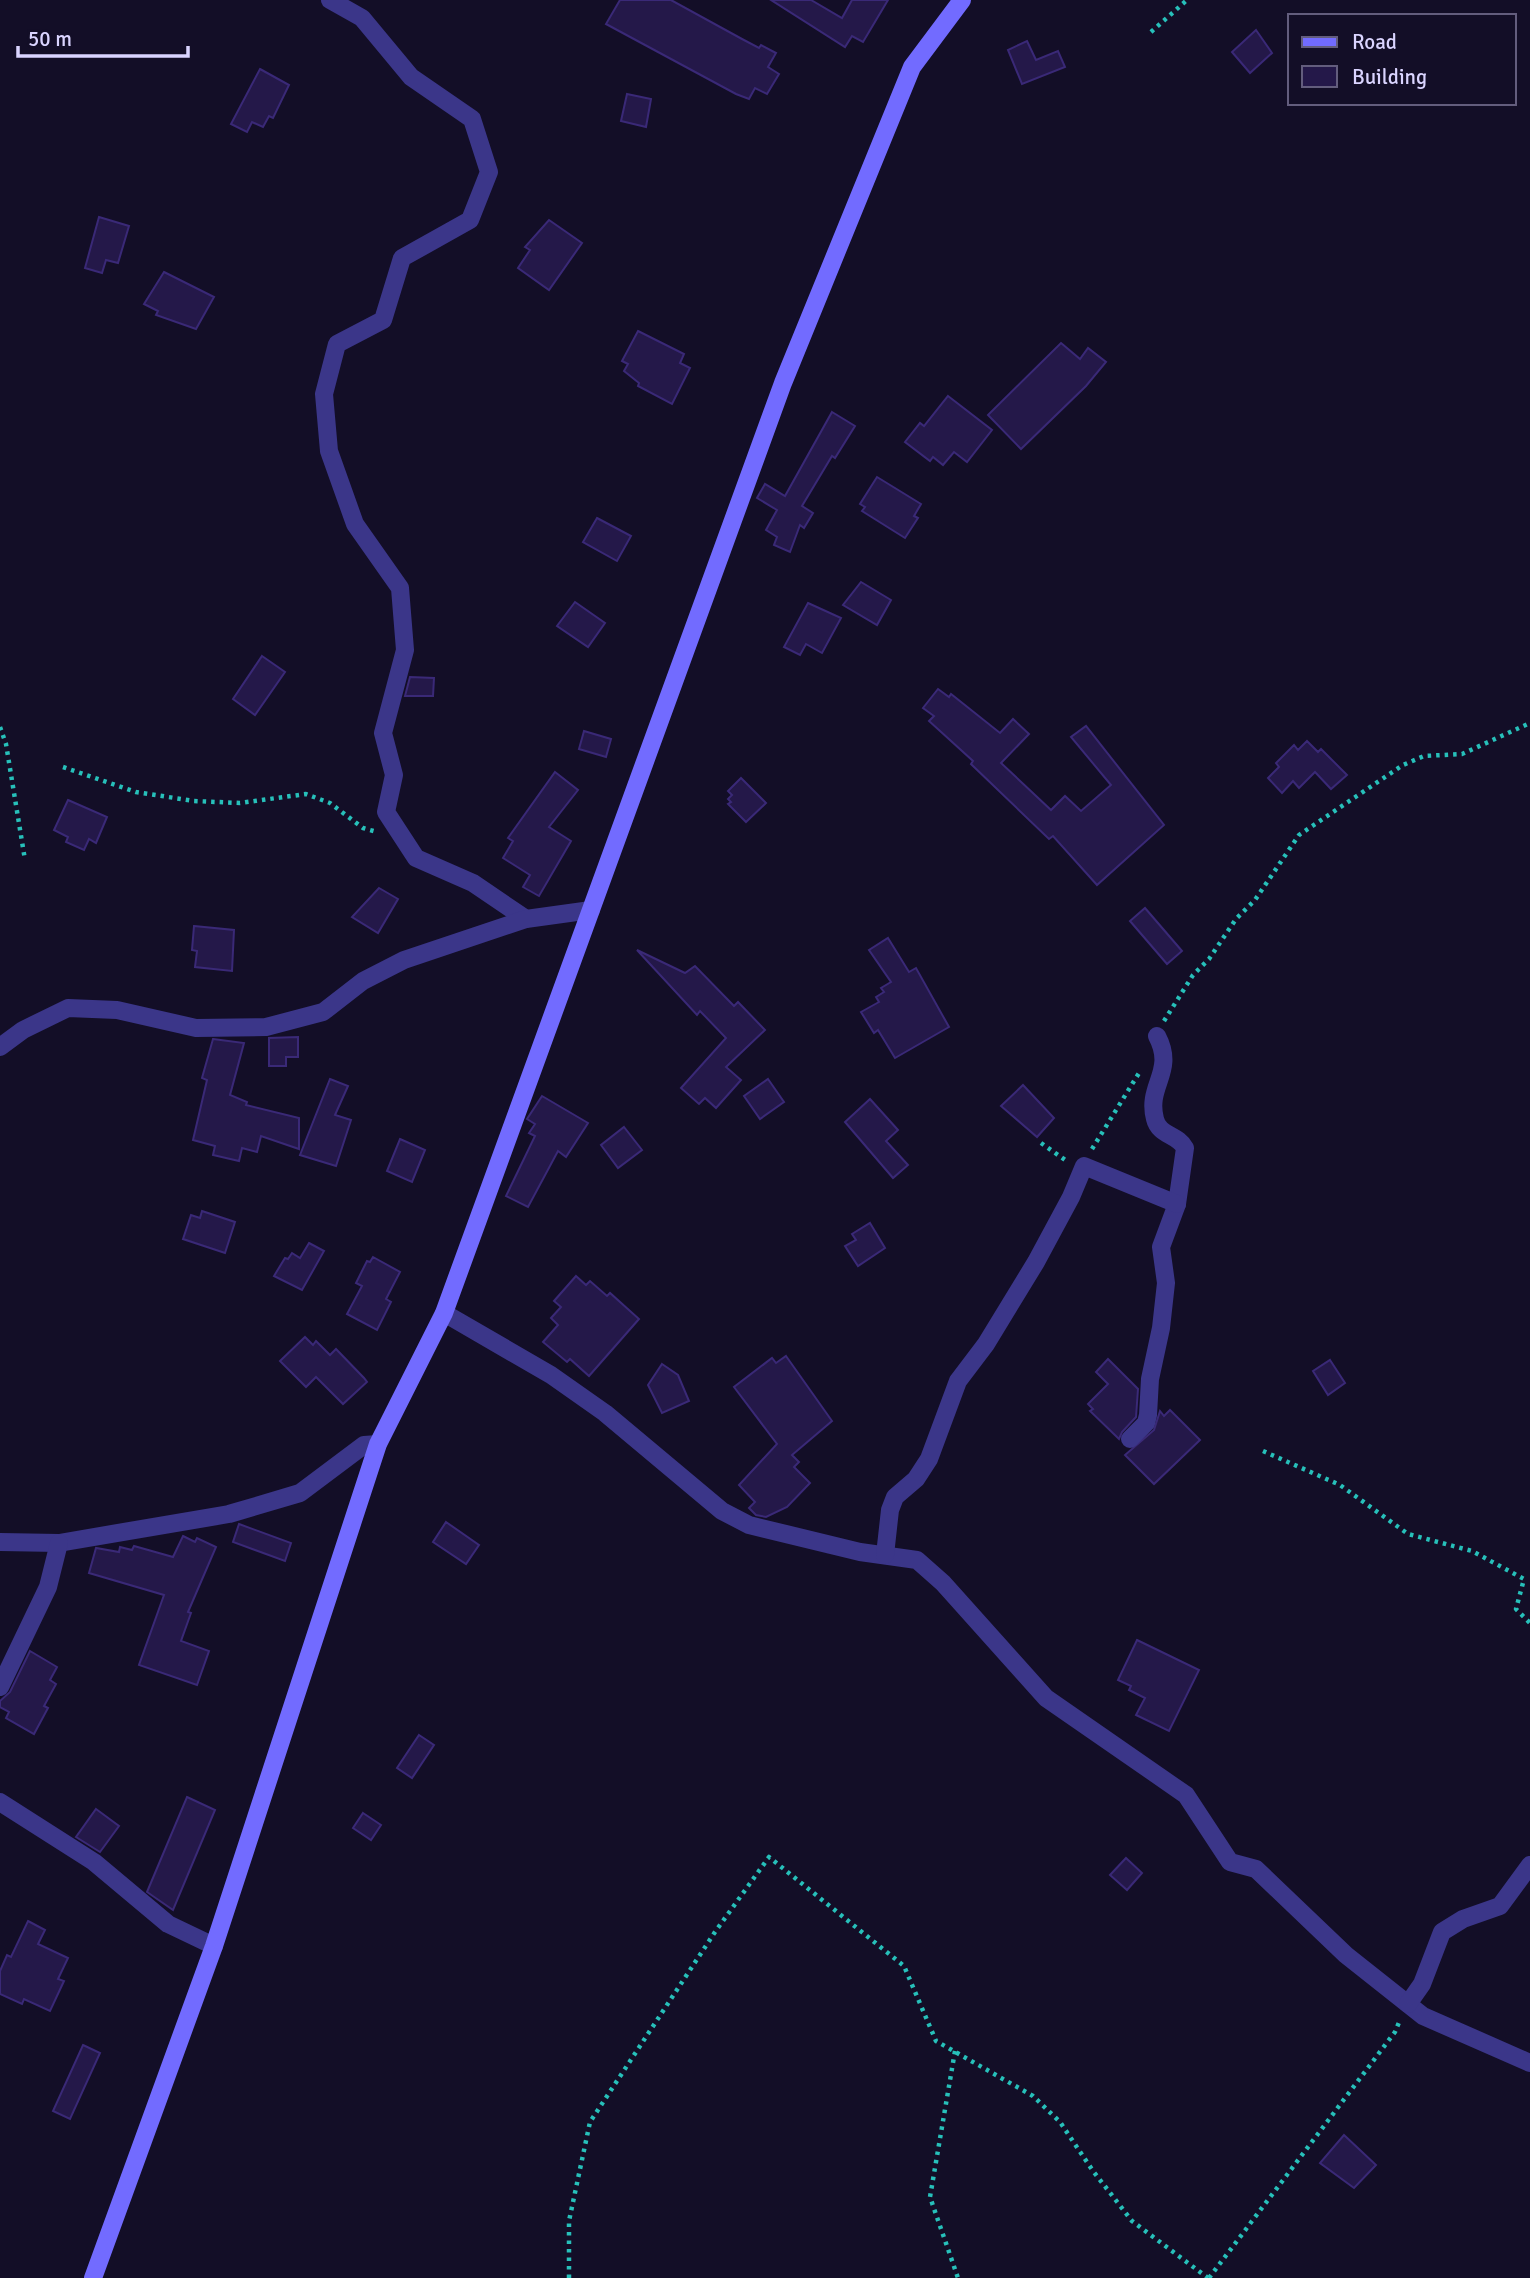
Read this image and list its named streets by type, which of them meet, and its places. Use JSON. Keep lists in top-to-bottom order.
{
  "legend": ["Road", "Building"],
  "scale_bar": "50 m"
}
